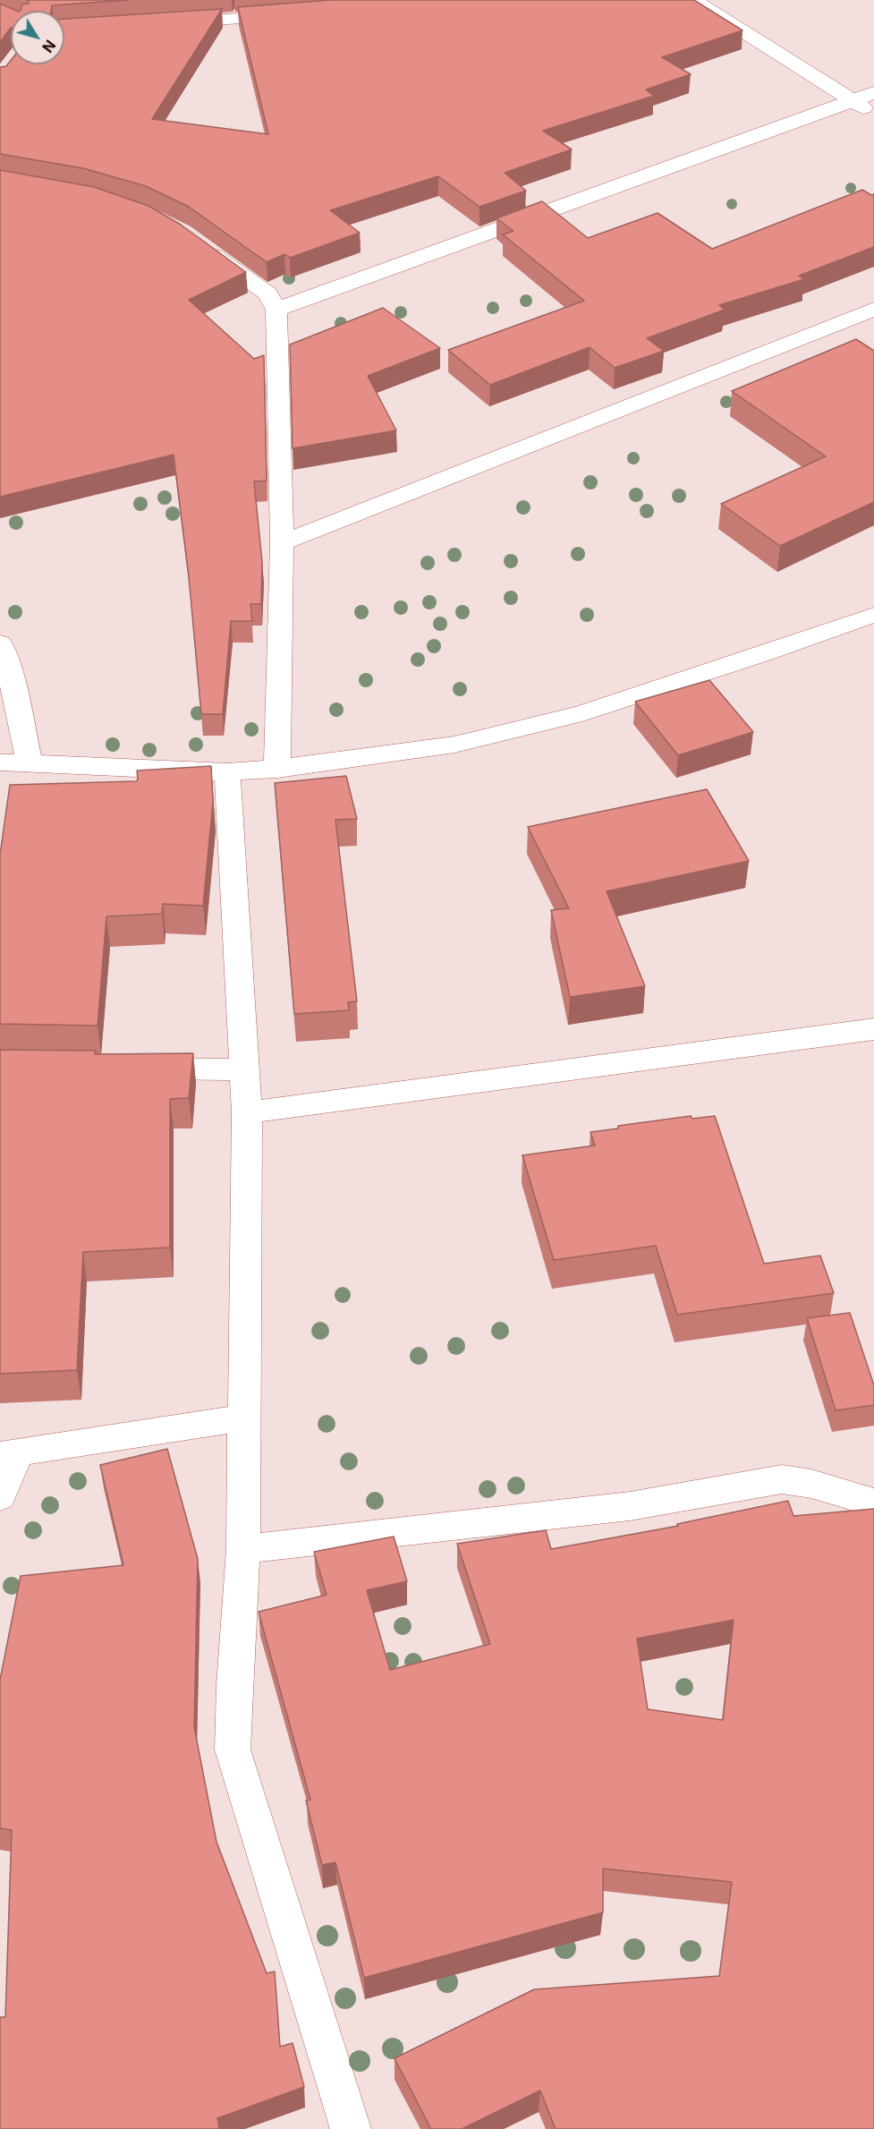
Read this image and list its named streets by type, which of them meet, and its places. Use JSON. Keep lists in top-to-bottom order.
{
  "north": "bottom right"
}
